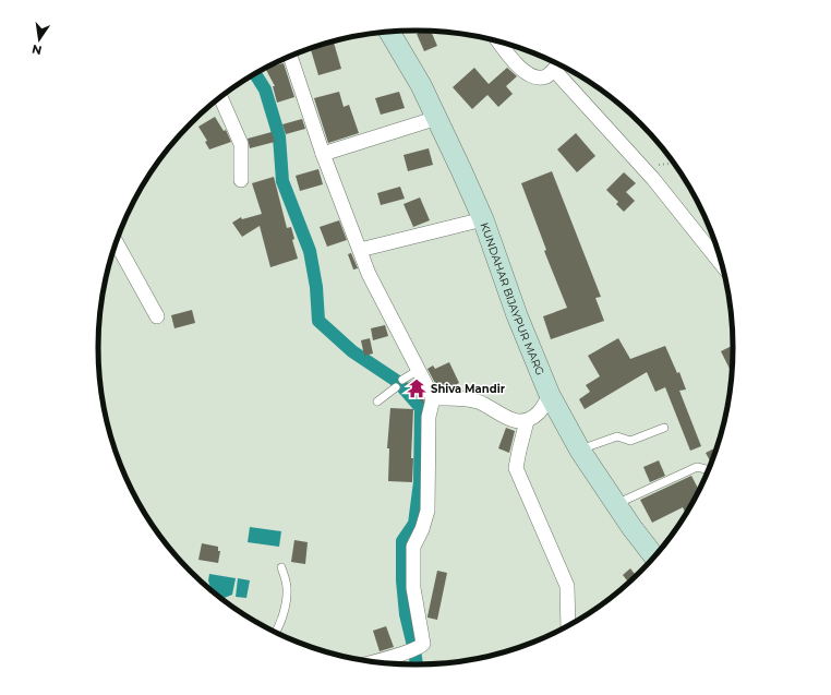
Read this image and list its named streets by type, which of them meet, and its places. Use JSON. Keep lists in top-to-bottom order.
{
  "streets": {
    "main road": ["KUNDAHAR BIJAYPUR MARG"]
  },
  "places": {
    "temple": ["Shiva Mandir"]
  },
  "north": "bottom"
}
